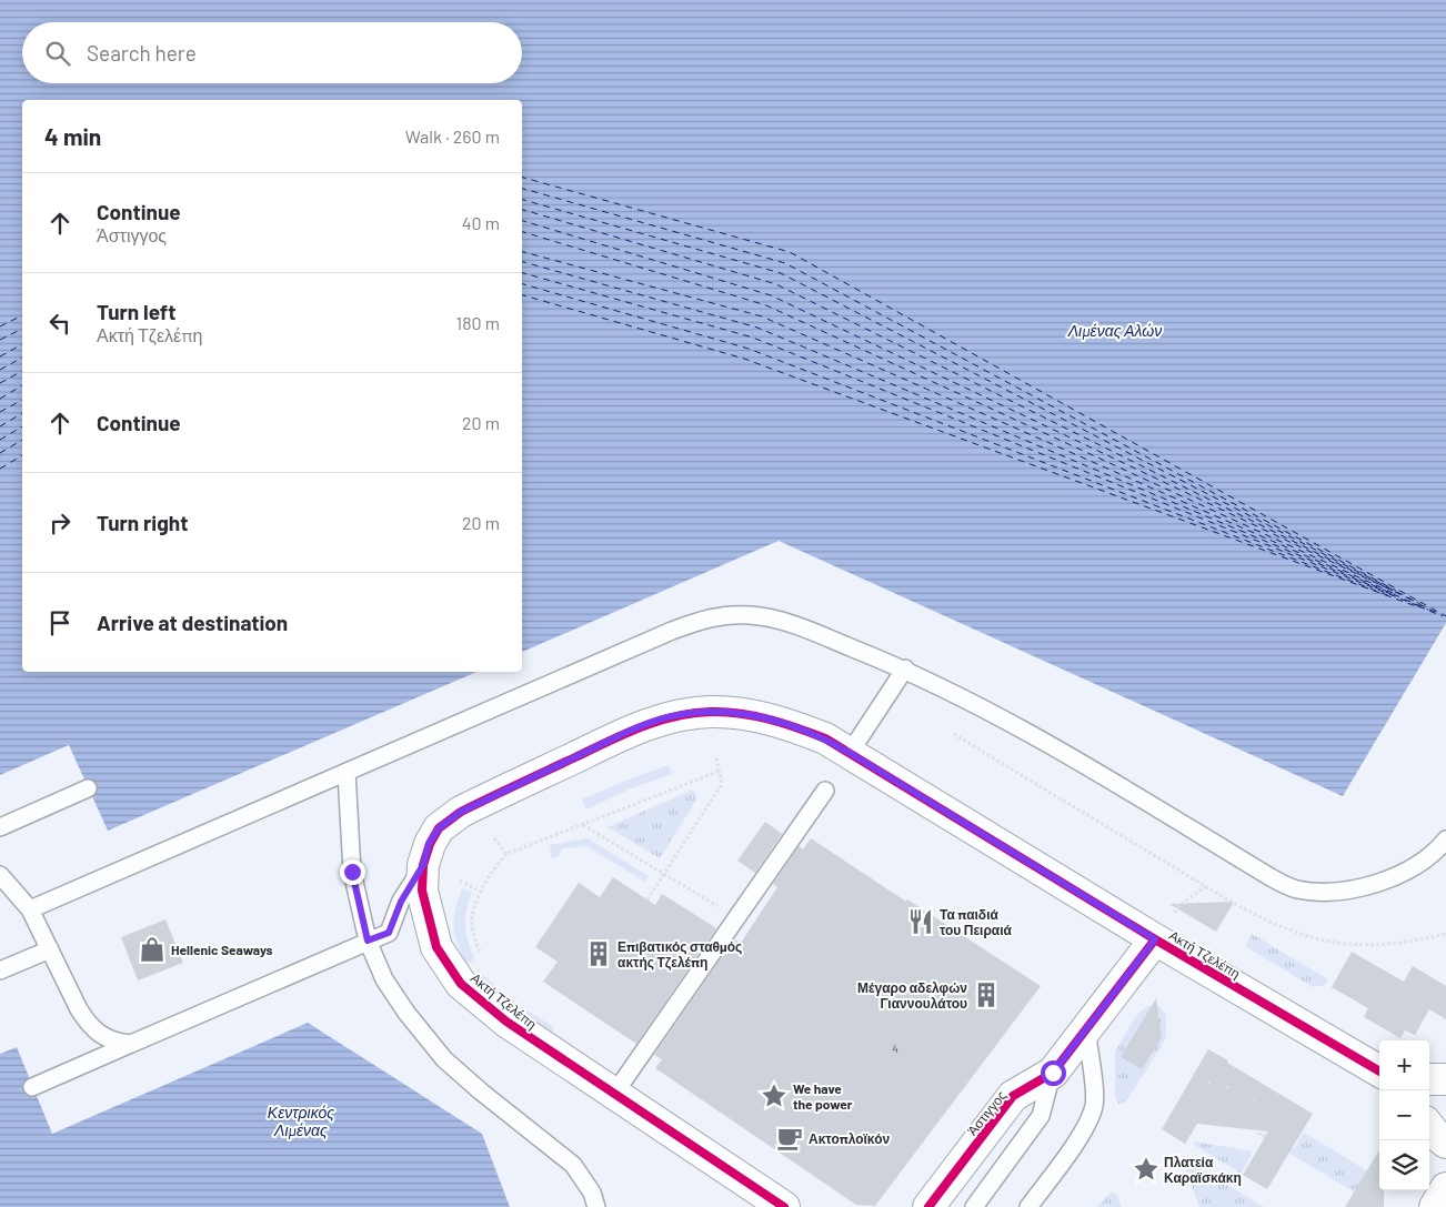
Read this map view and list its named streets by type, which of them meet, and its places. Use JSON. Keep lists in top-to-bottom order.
{
  "streets": {
    "street": ["Ακτή Τζελέπη", "Άστιγγος"]
  },
  "crossings": [
    ["Ακτή Τζελέπη", "Άστιγγος"]
  ],
  "water": ["Λιμένας Αλών", "Κεντρικός Λιμένας"],
  "places": {
    "restaurant": ["Τα παιδιά του Πειραιά"],
    "shop": ["Hellenic Seaways"],
    "building": ["Επιβατικός σταθμός ακτής Τζελέπη", "Μέγαρο αδελφών Γιαννουλάτου"],
    "place": ["We have the power", "Πλατεία Καραϊσκάκη"],
    "cafe": ["Ακτοπλοϊκόν"]
  },
  "house_numbers": ["4"],
  "page": {
    "search": "Search here",
    "heading": ["4 min", "Walk · 260 m"],
    "list": [
      ["Continue", "Άστιγγος", "40 m"],
      ["Turn left", "Ακτή Τζελέπη", "180 m"],
      ["Continue", "20 m"],
      ["Turn right", "20 m"],
      "Arrive at destination"
    ],
    "map_buttons": ["+", "−"]
  }
}
